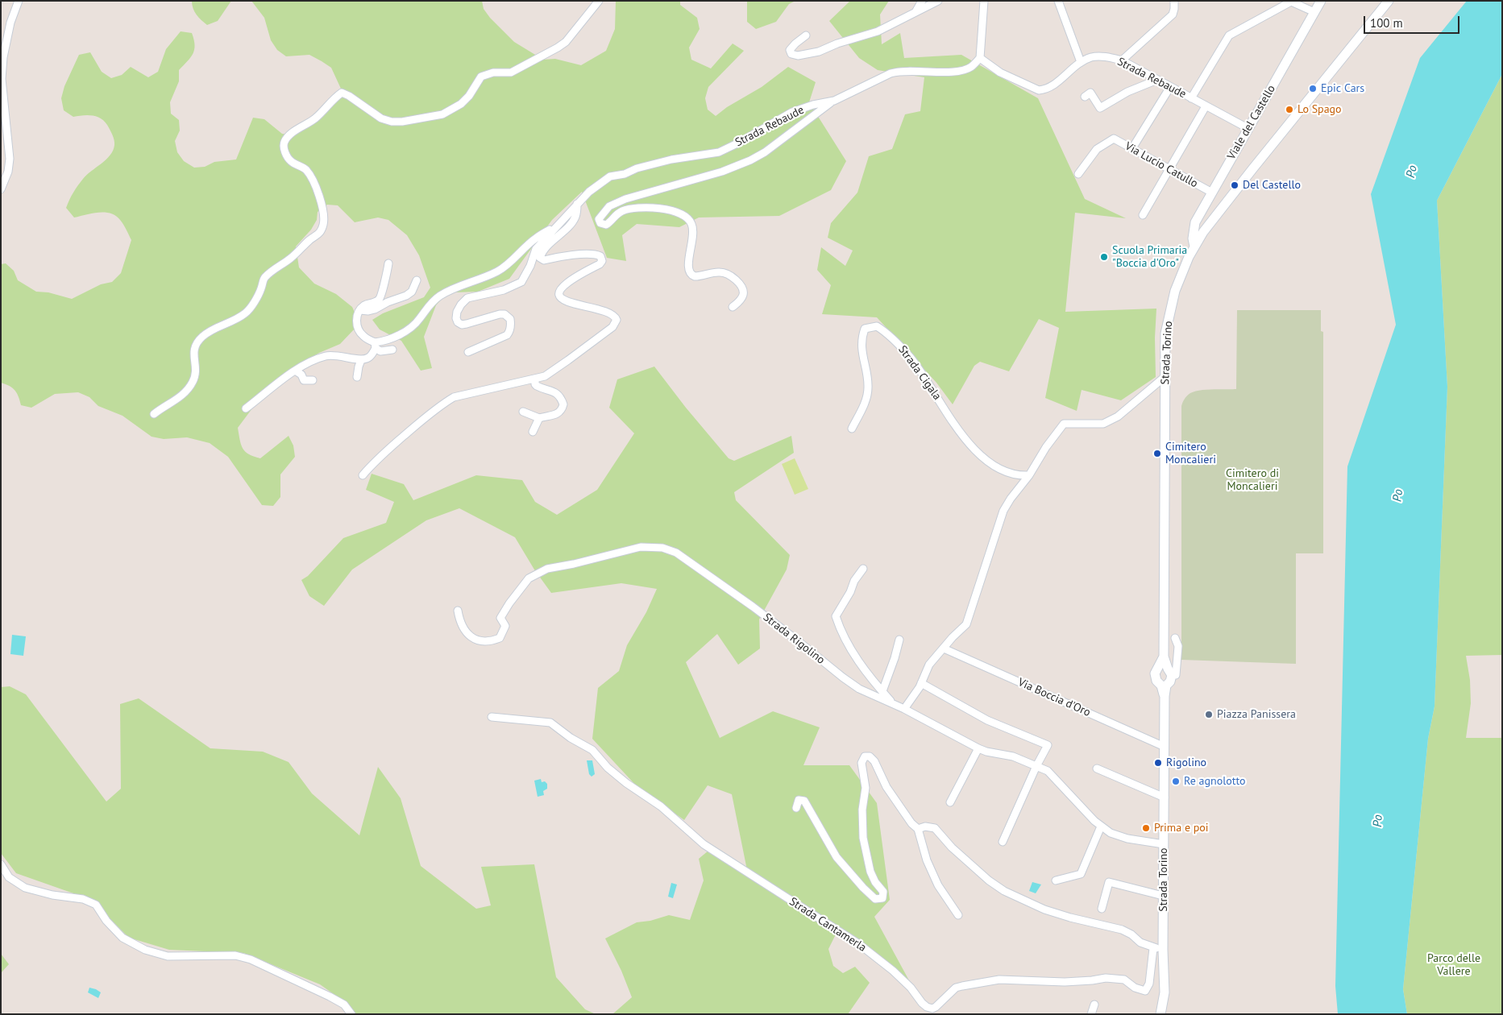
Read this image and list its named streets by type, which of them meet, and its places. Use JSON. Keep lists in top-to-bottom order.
{
  "streets": {
    "main road": ["Viale del Castello", "Strada Torino"],
    "street": [
      "Strada Rebaude",
      "Via Lucio Catullo",
      "Strada Cigala",
      "Strada Rigolino",
      "Via Boccia d'Oro",
      "Strada Cantamerla"
    ]
  },
  "crossings": [
    ["Strada Rebaude", "Viale del Castello"],
    ["Viale del Castello", "Via Lucio Catullo"],
    ["Viale del Castello", "Strada Torino"],
    ["Strada Torino", "Strada Rigolino"],
    ["Strada Torino", "Via Boccia d'Oro"],
    ["Strada Torino", "Strada Cantamerla"]
  ],
  "water": ["Po"],
  "parks": ["Cimitero di Moncalieri", "Parco delle Vallere"],
  "places": [
    "Epic Cars",
    "Lo Spago",
    "Del Castello",
    "Scuola Primaria \"Boccia d'Oro\"",
    "Cimitero Moncalieri",
    "Piazza Panissera",
    "Rigolino",
    "Re agnolotto",
    "Prima e poi"
  ],
  "scale_bar": "100 m"
}
